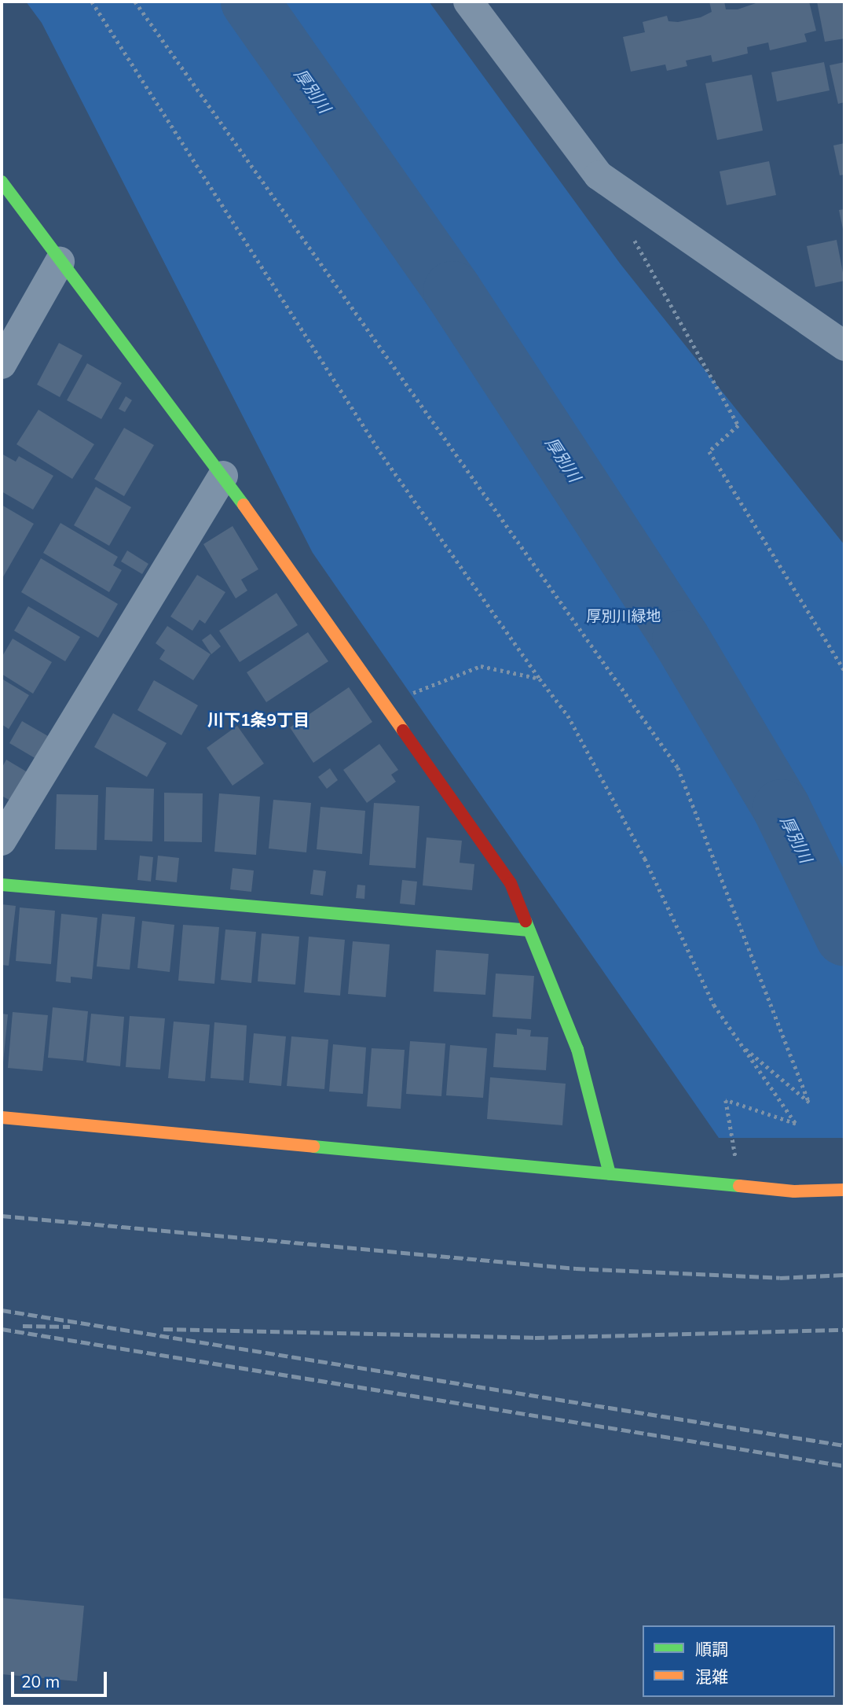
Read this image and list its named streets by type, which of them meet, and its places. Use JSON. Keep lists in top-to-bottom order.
{
  "districts": ["川下1条9丁目"],
  "water": ["厚別川"],
  "parks": ["厚別川緑地"],
  "legend": ["順調", "混雑"],
  "scale_bar": "20 m"
}
